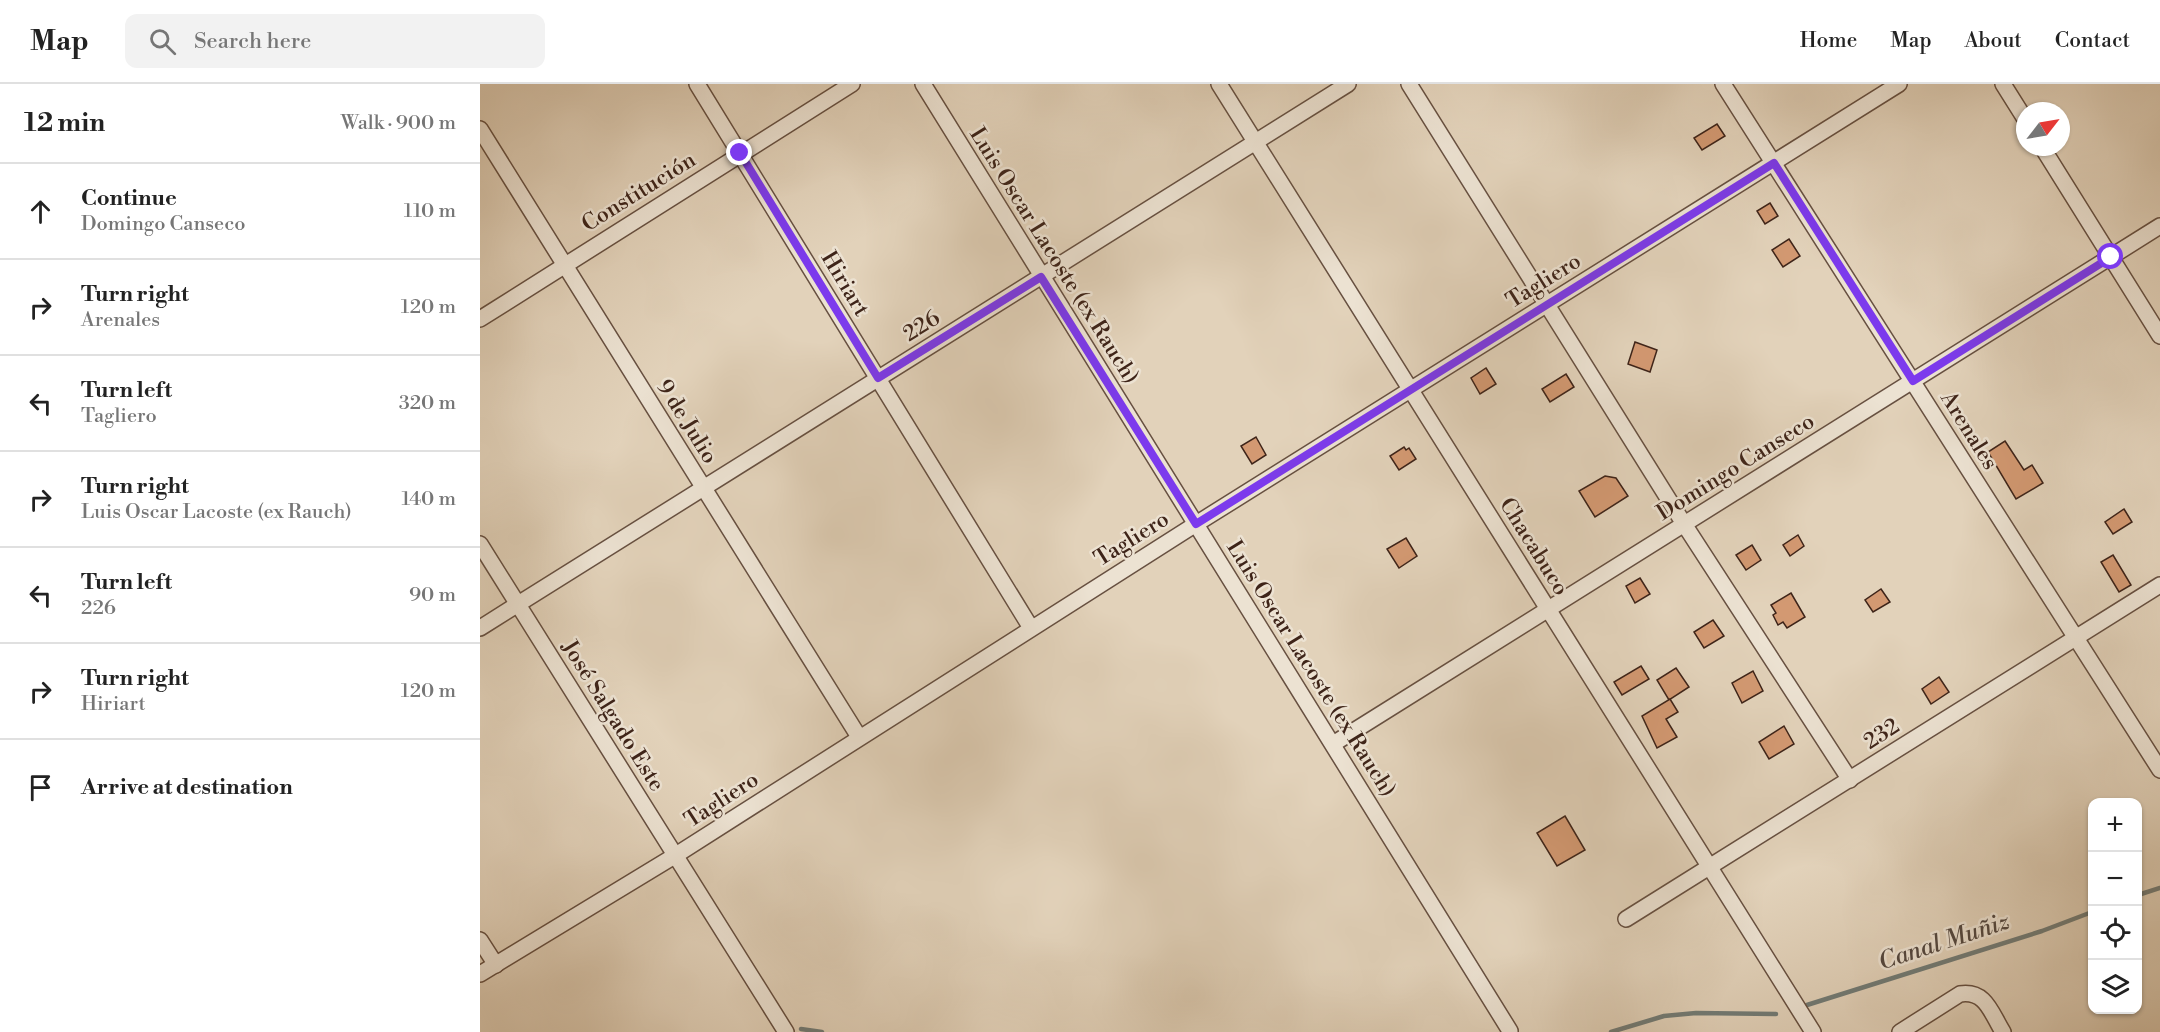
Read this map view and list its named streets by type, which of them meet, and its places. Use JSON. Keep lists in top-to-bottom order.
{
  "streets": {
    "street": [
      "Constitución",
      "Luis Oscar Lacoste (ex Rauch)",
      "Tagliero",
      "Hiriart",
      "226",
      "9 de Julio",
      "Arenales",
      "Domingo Canseco",
      "Chacabuco",
      "José Salgado Este",
      "232"
    ]
  },
  "crossings": [
    ["Constitución", "Hiriart"],
    ["Constitución", "9 de Julio"],
    ["Luis Oscar Lacoste (ex Rauch)", "Tagliero"],
    ["Luis Oscar Lacoste (ex Rauch)", "226"],
    ["Luis Oscar Lacoste (ex Rauch)", "Domingo Canseco"],
    ["Tagliero", "Hiriart"],
    ["Tagliero", "9 de Julio"],
    ["Tagliero", "Arenales"],
    ["Tagliero", "Chacabuco"],
    ["Tagliero", "José Salgado Este"],
    ["Hiriart", "226"],
    ["226", "9 de Julio"],
    ["226", "Chacabuco"],
    ["226", "José Salgado Este"],
    ["Arenales", "Domingo Canseco"],
    ["Arenales", "232"],
    ["Domingo Canseco", "Chacabuco"],
    ["Chacabuco", "232"]
  ],
  "water": ["Canal Muñiz"],
  "north": "top right",
  "page": {
    "header": "Map",
    "search": "Search here",
    "nav": [
      "Home",
      "Map",
      "About",
      "Contact"
    ],
    "heading": ["12 min", "Walk · 900 m"],
    "list": [
      ["Continue", "Domingo Canseco", "110 m"],
      ["Turn right", "Arenales", "120 m"],
      ["Turn left", "Tagliero", "320 m"],
      ["Turn right", "Luis Oscar Lacoste (ex Rauch)", "140 m"],
      ["Turn left", "226", "90 m"],
      ["Turn right", "Hiriart", "120 m"],
      "Arrive at destination"
    ],
    "map_buttons": ["+", "−"]
  }
}
